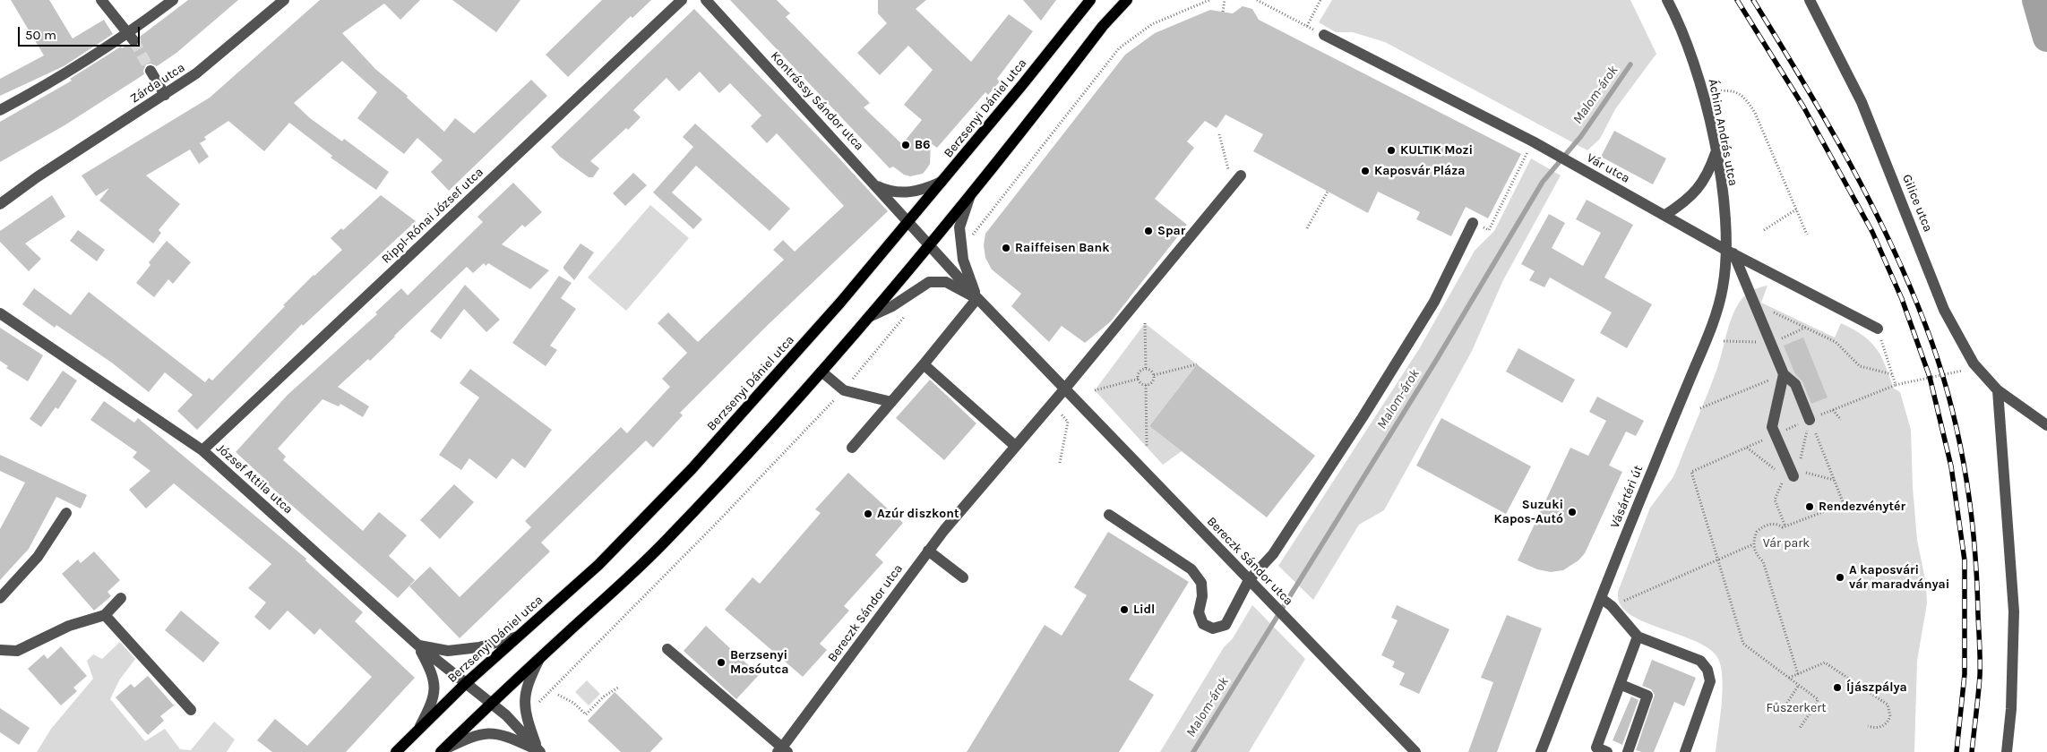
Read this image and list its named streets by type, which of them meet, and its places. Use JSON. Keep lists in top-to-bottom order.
{
  "streets": {
    "main road": ["Berzsenyi Dániel utca"],
    "street": [
      "Zárda utca",
      "Kontrássy Sándor utca",
      "Áchim András utca",
      "Vár utca",
      "Gilice utca",
      "Rippl-Rónai József utca",
      "József Attila utca",
      "Vásártéri út",
      "Bereczk Sándor utca"
    ]
  },
  "crossings": [
    ["Kontrássy Sándor utca", "Berzsenyi Dániel utca"],
    ["Kontrássy Sándor utca", "Bereczk Sándor utca"],
    ["Berzsenyi Dániel utca", "József Attila utca"],
    ["Áchim András utca", "Vár utca"],
    ["Áchim András utca", "Vásártéri út"],
    ["Vár utca", "Vásártéri út"],
    ["Rippl-Rónai József utca", "József Attila utca"]
  ],
  "water": ["Malom-árok"],
  "parks": ["Vár park", "Fűszerkert"],
  "places": [
    "B6",
    "KULTIK Mozi",
    "Kaposvár Pláza",
    "Spar",
    "Raiffeisen Bank",
    "Rendezvénytér",
    "Suzuki Kapos-Autó",
    "Azúr diszkont",
    "A kaposvári vár maradványai",
    "Lidl",
    "Berzsenyi Mosóutca",
    "Íjászpálya"
  ],
  "scale_bar": "50 m"
}
